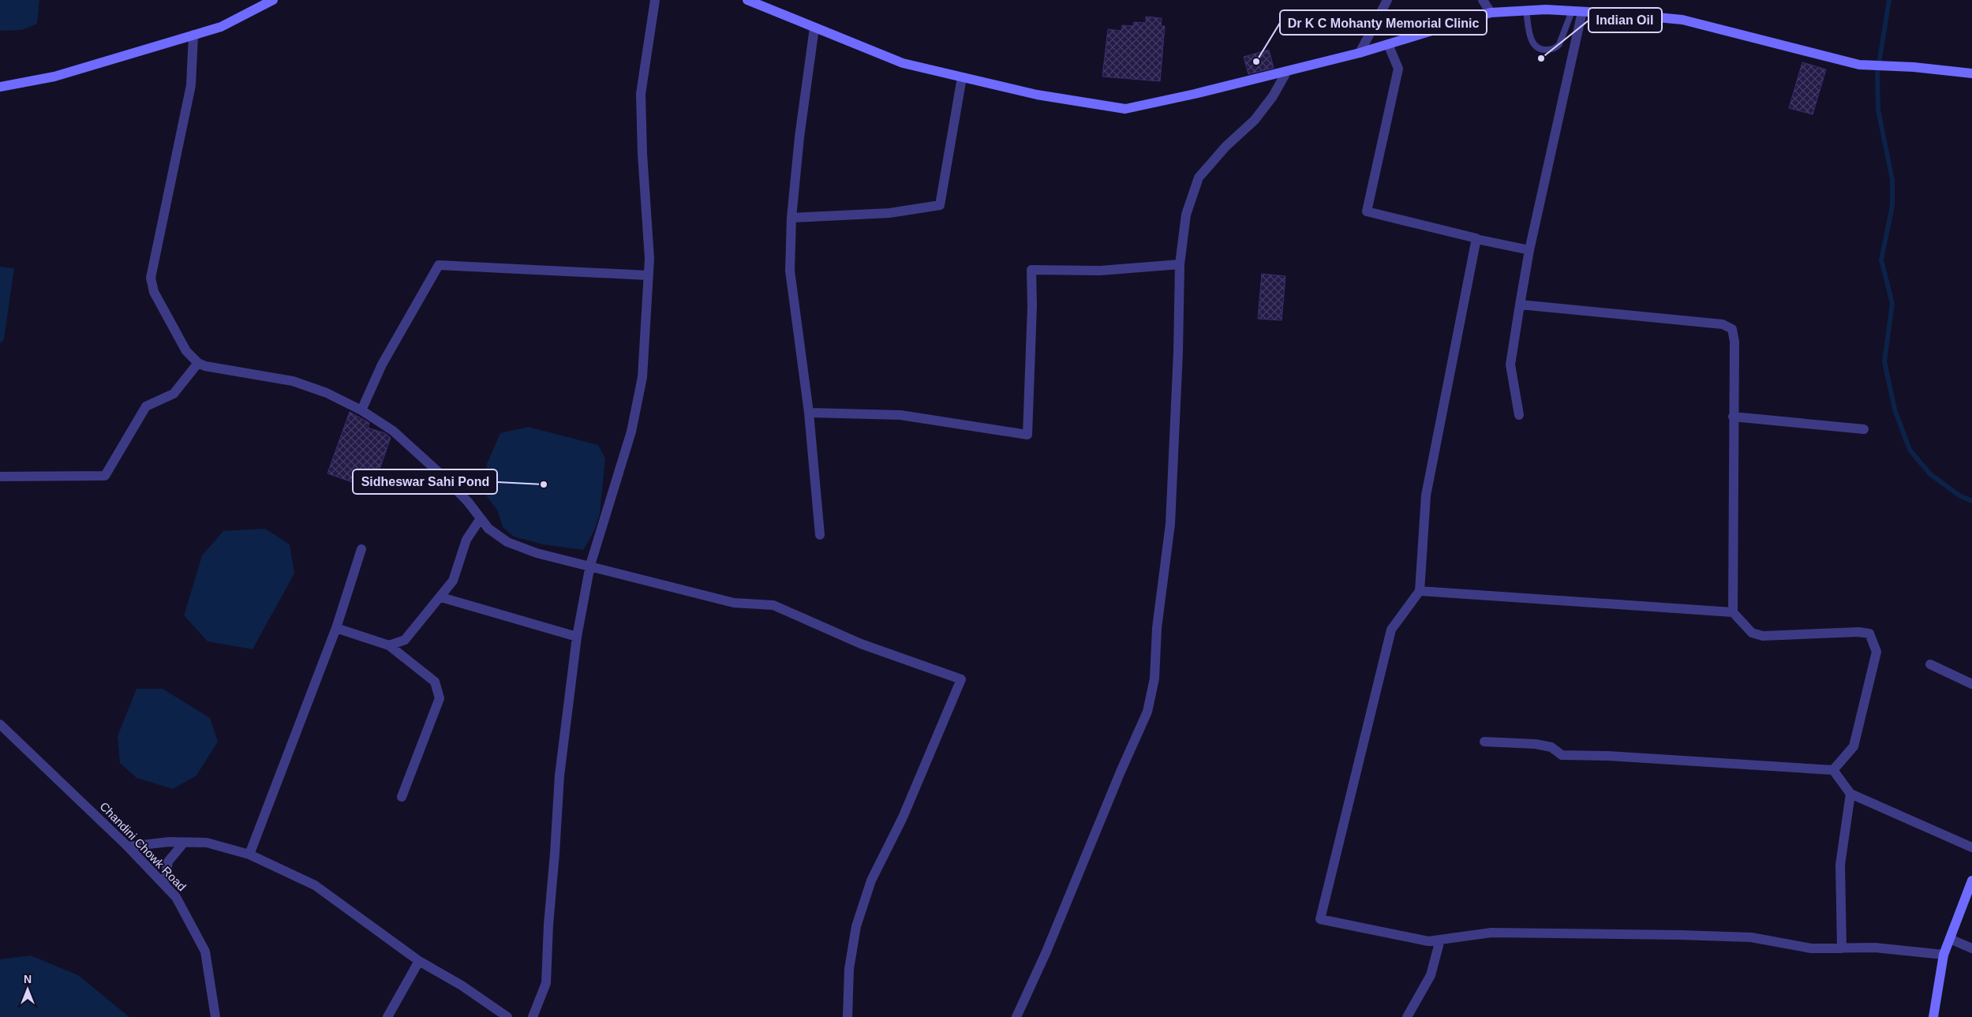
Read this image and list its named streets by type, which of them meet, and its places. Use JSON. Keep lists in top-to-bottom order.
{
  "streets": {
    "street": ["Chandini Chowk Road"]
  },
  "places": ["Indian Oil", "Dr K C Mohanty Memorial Clinic", "Sidheswar Sahi Pond"],
  "north": "top"
}
